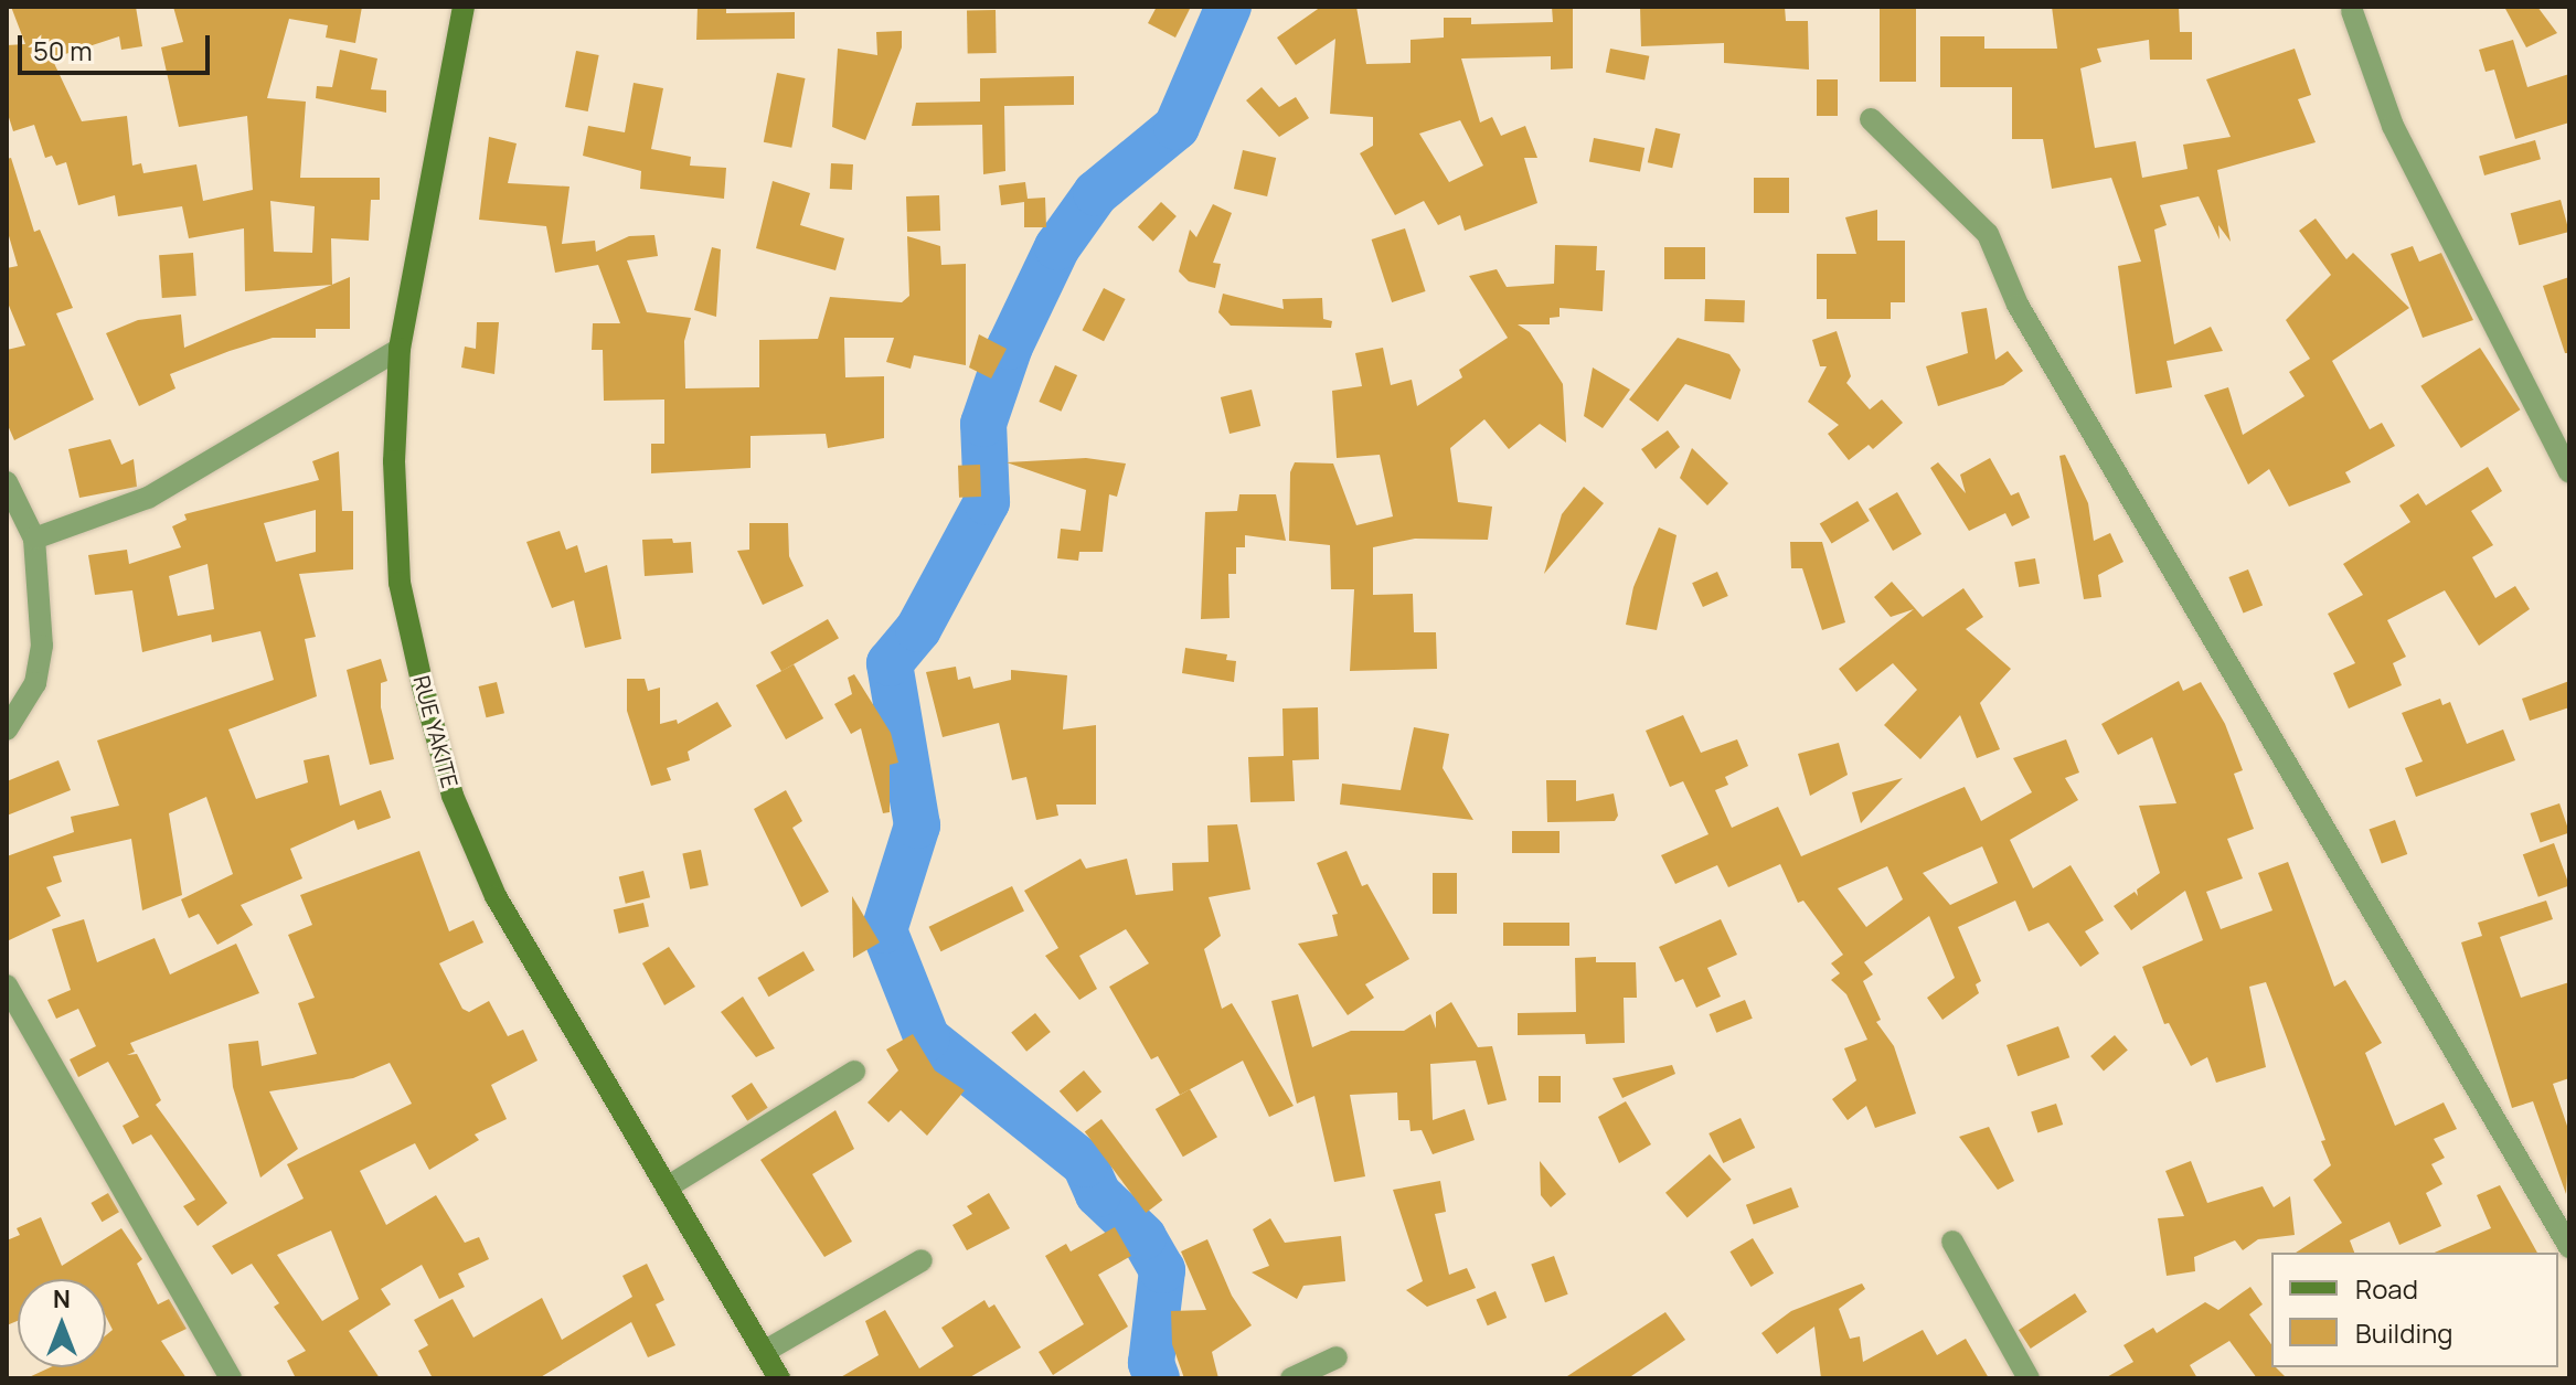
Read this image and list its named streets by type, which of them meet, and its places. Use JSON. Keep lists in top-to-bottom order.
{
  "streets": {
    "main road": ["RUE YAKITE"]
  },
  "legend": ["Road", "Building"],
  "scale_bar": "50 m",
  "north": "top"
}
